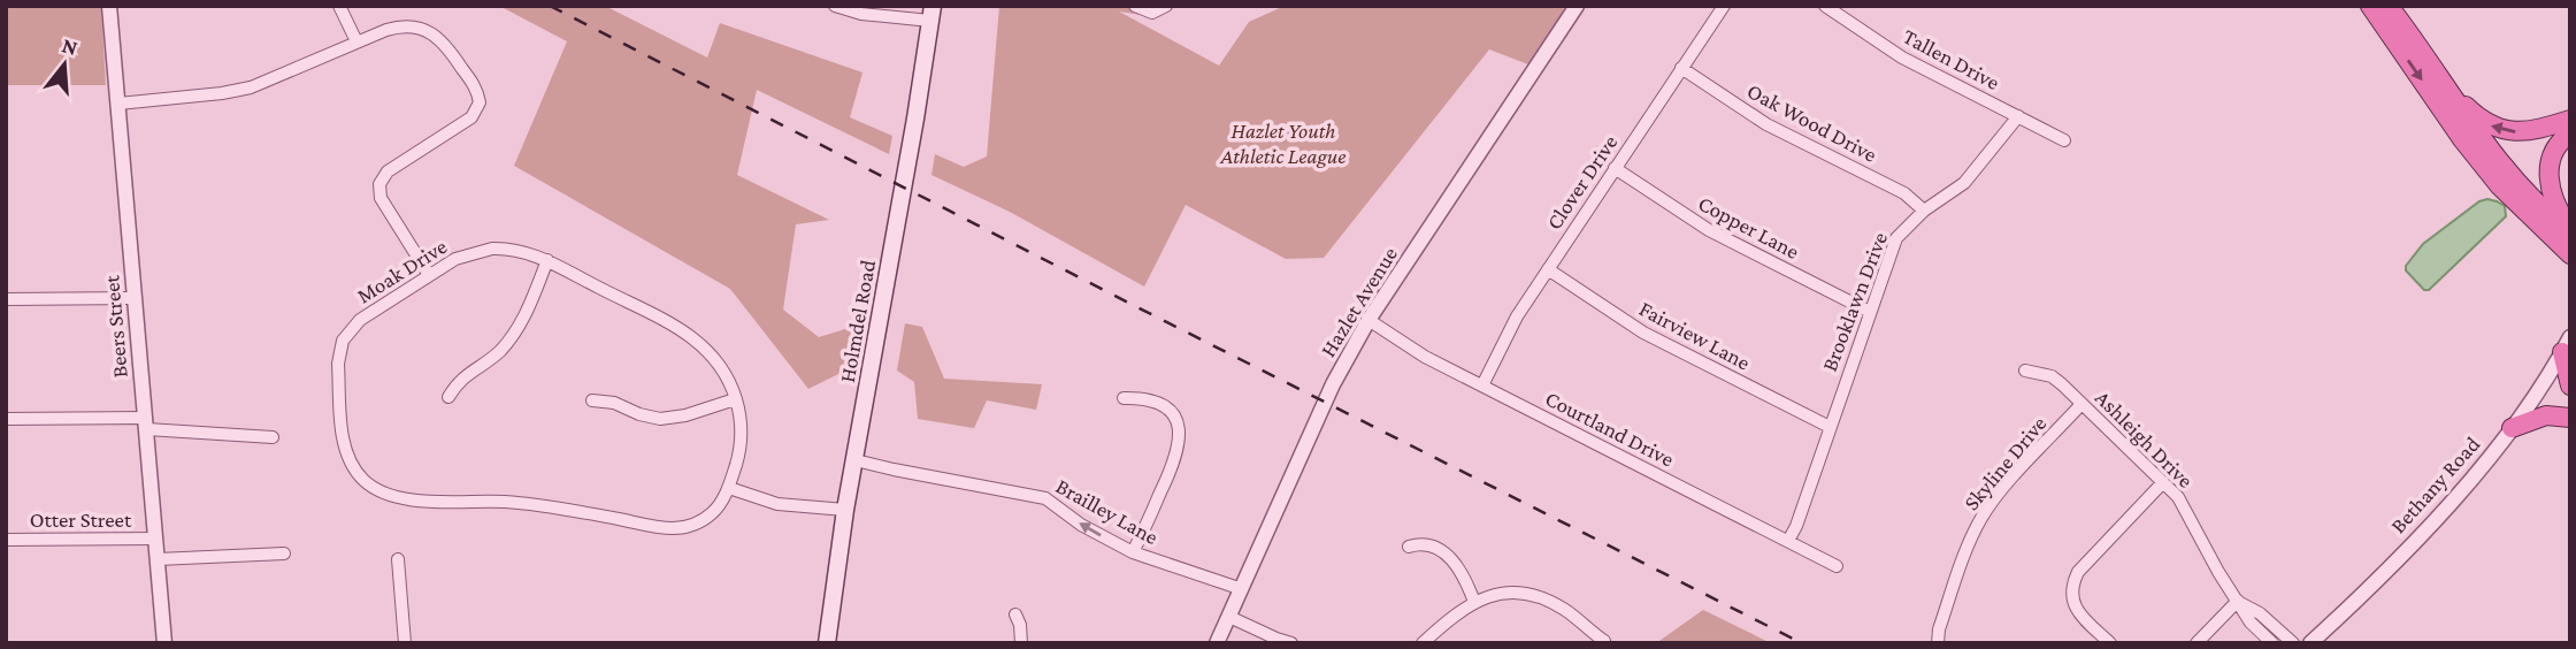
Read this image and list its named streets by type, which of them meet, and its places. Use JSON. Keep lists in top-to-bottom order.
{
  "streets": {
    "main road": ["Holmdel Road"],
    "street": [
      "Tallen Drive",
      "Oak Wood Drive",
      "Clover Drive",
      "Copper Lane",
      "Moak Drive",
      "Hazlet Avenue",
      "Brooklawn Drive",
      "Beers Street",
      "Fairview Lane",
      "Courtland Drive",
      "Ashleigh Drive",
      "Skyline Drive",
      "Bethany Road",
      "Brailley Lane",
      "Otter Street"
    ]
  },
  "crossings": [
    ["Tallen Drive", "Brooklawn Drive"],
    ["Oak Wood Drive", "Clover Drive"],
    ["Oak Wood Drive", "Brooklawn Drive"],
    ["Clover Drive", "Copper Lane"],
    ["Clover Drive", "Fairview Lane"],
    ["Clover Drive", "Courtland Drive"],
    ["Copper Lane", "Brooklawn Drive"],
    ["Hazlet Avenue", "Courtland Drive"],
    ["Hazlet Avenue", "Brailley Lane"],
    ["Brooklawn Drive", "Fairview Lane"],
    ["Brooklawn Drive", "Courtland Drive"],
    ["Holmdel Road", "Brailley Lane"],
    ["Beers Street", "Otter Street"],
    ["Ashleigh Drive", "Skyline Drive"]
  ],
  "one_way": ["Brailley Lane"],
  "parks": ["Hazlet Youth Athletic League"],
  "north": "top"
}
